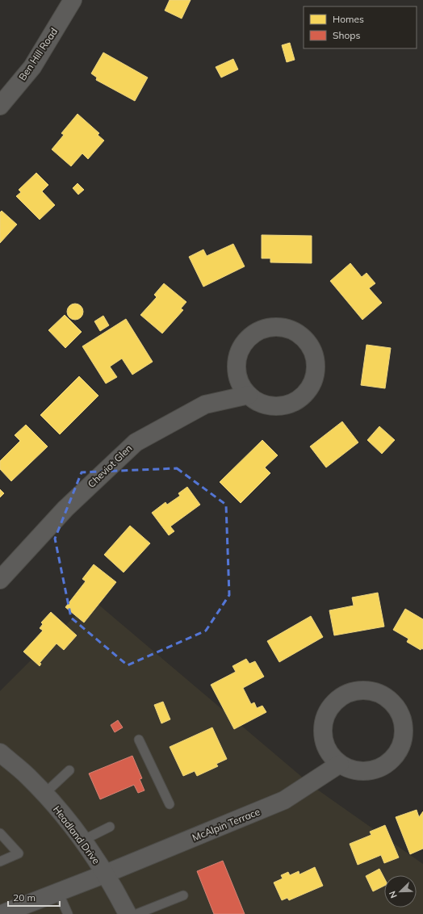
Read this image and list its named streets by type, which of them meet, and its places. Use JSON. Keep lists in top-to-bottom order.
{
  "streets": {
    "street": [
      "Ben Hill Road",
      "Cheviot Glen",
      "McAlpin Terrace",
      "Headland Drive"
    ]
  },
  "crossings": [
    ["McAlpin Terrace", "Headland Drive"]
  ],
  "legend": ["Homes", "Shops"],
  "scale_bar": "20 m",
  "north": "bottom left"
}
